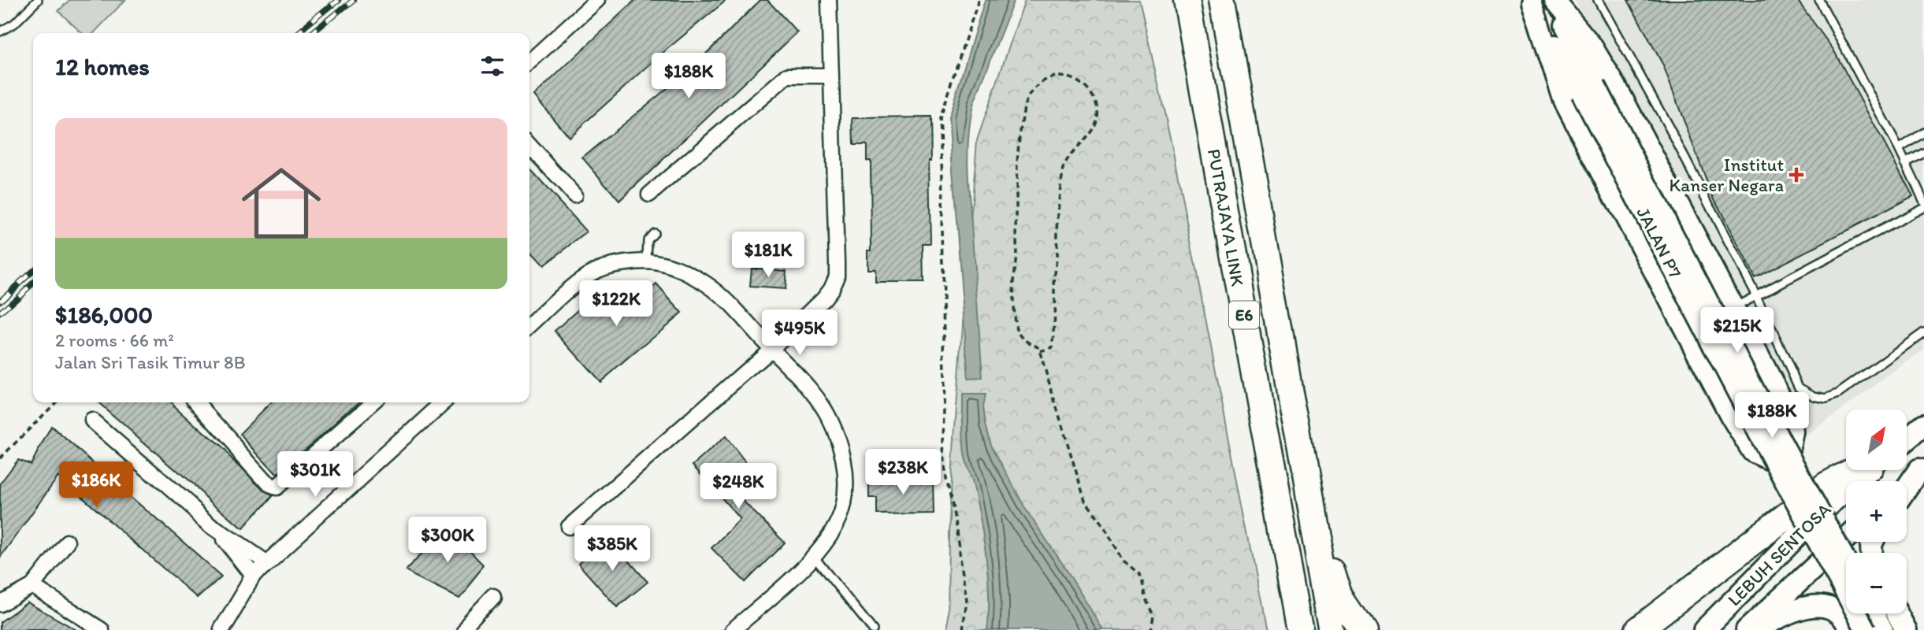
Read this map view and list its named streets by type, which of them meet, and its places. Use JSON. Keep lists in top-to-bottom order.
{
  "streets": {
    "highway": ["PUTRAJAYA LINK", "E6"],
    "main road": ["LEBUH SENTOSA"],
    "street": ["JALAN P7"]
  },
  "crossings": [
    ["PUTRAJAYA LINK", "E6"]
  ],
  "places": {
    "health": ["Institut Kanser Negara"]
  },
  "north": "top right",
  "page": {
    "heading": "12 homes",
    "price": [
      "$188K",
      "$181K",
      "$122K",
      "$215K",
      "$495K",
      "$188K",
      "$238K",
      "$301K",
      "$186K",
      "$248K",
      "$300K",
      "$385K"
    ],
    "list": [
      {
        "name": "$186,000",
        "note": "2 rooms · 66 m² · Jalan Sri Tasik Timur 8B"
      }
    ],
    "map_buttons": ["+", "−"]
  }
}
